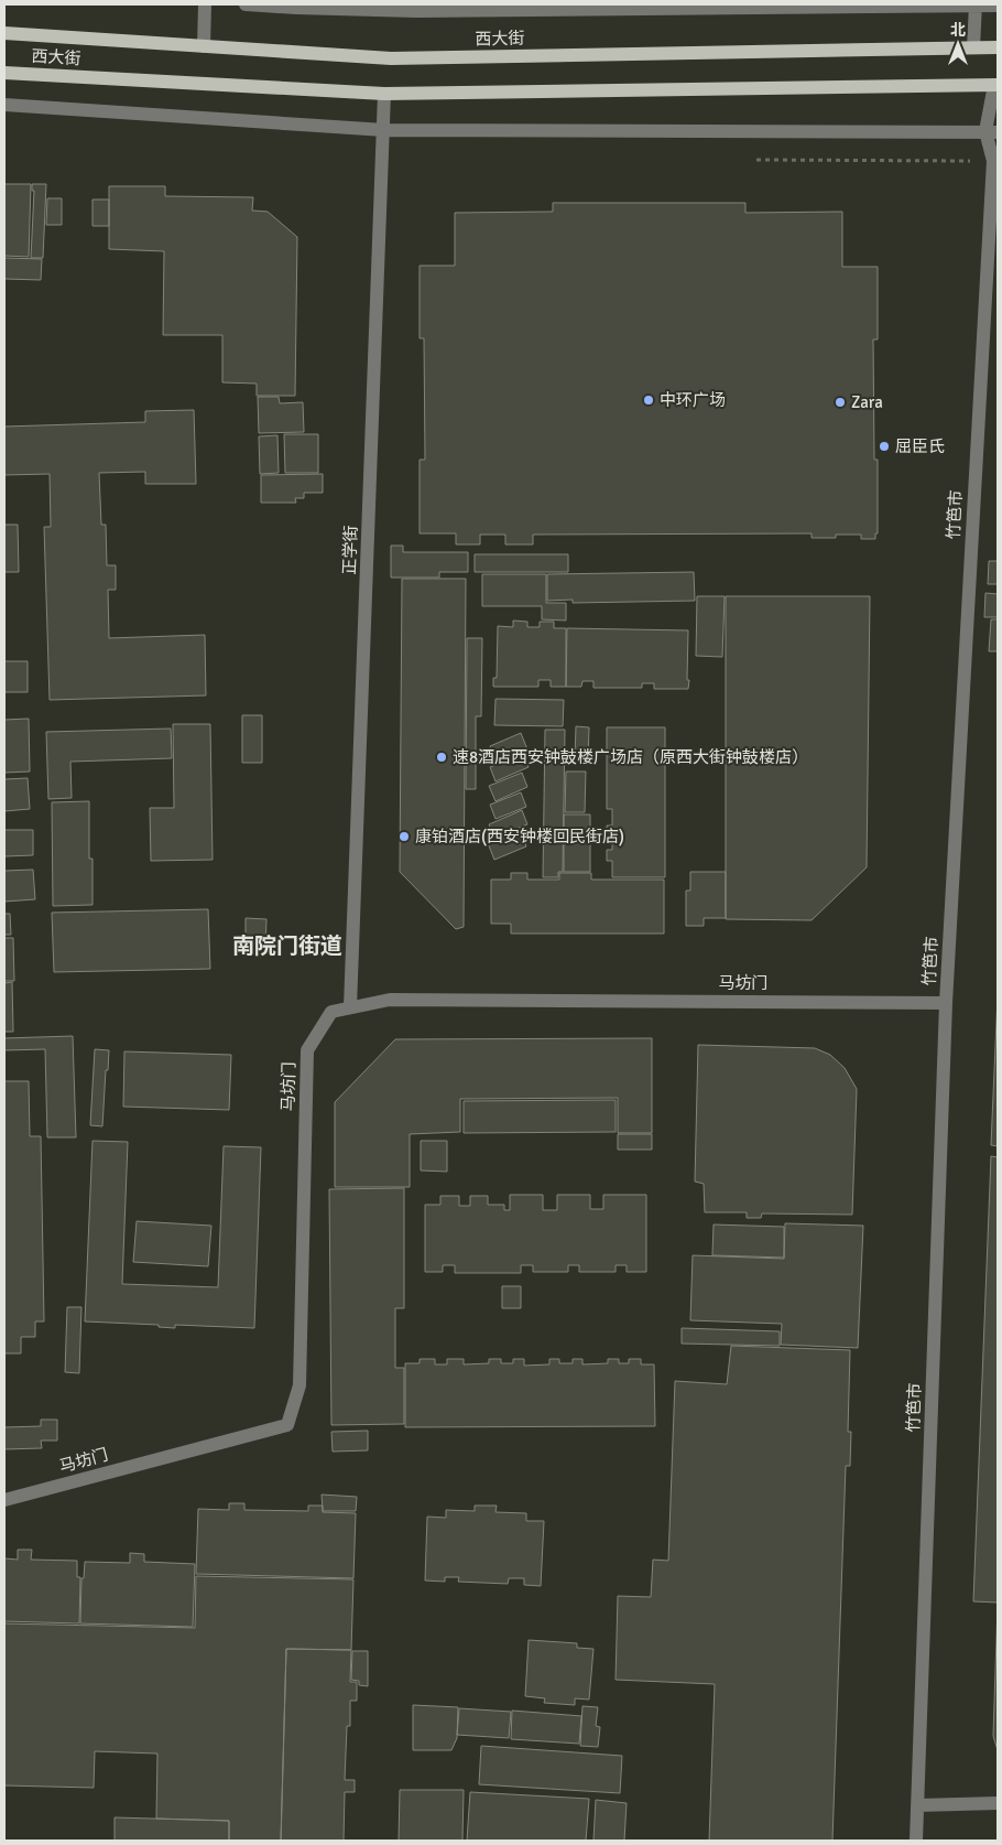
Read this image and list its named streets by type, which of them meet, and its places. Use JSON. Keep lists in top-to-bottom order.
{
  "streets": {
    "main road": ["西大街"],
    "street": ["竹笆市", "正学街", "马坊门"]
  },
  "crossings": [
    ["西大街", "竹笆市"],
    ["西大街", "正学街"],
    ["竹笆市", "马坊门"],
    ["正学街", "马坊门"]
  ],
  "districts": ["南院门街道"],
  "places": [
    "中环广场",
    "Zara",
    "屈臣氏",
    "速8酒店西安钟鼓楼广场店（原西大街钟鼓楼店）",
    "康铂酒店(西安钟楼回民街店)"
  ],
  "north": "top"
}
